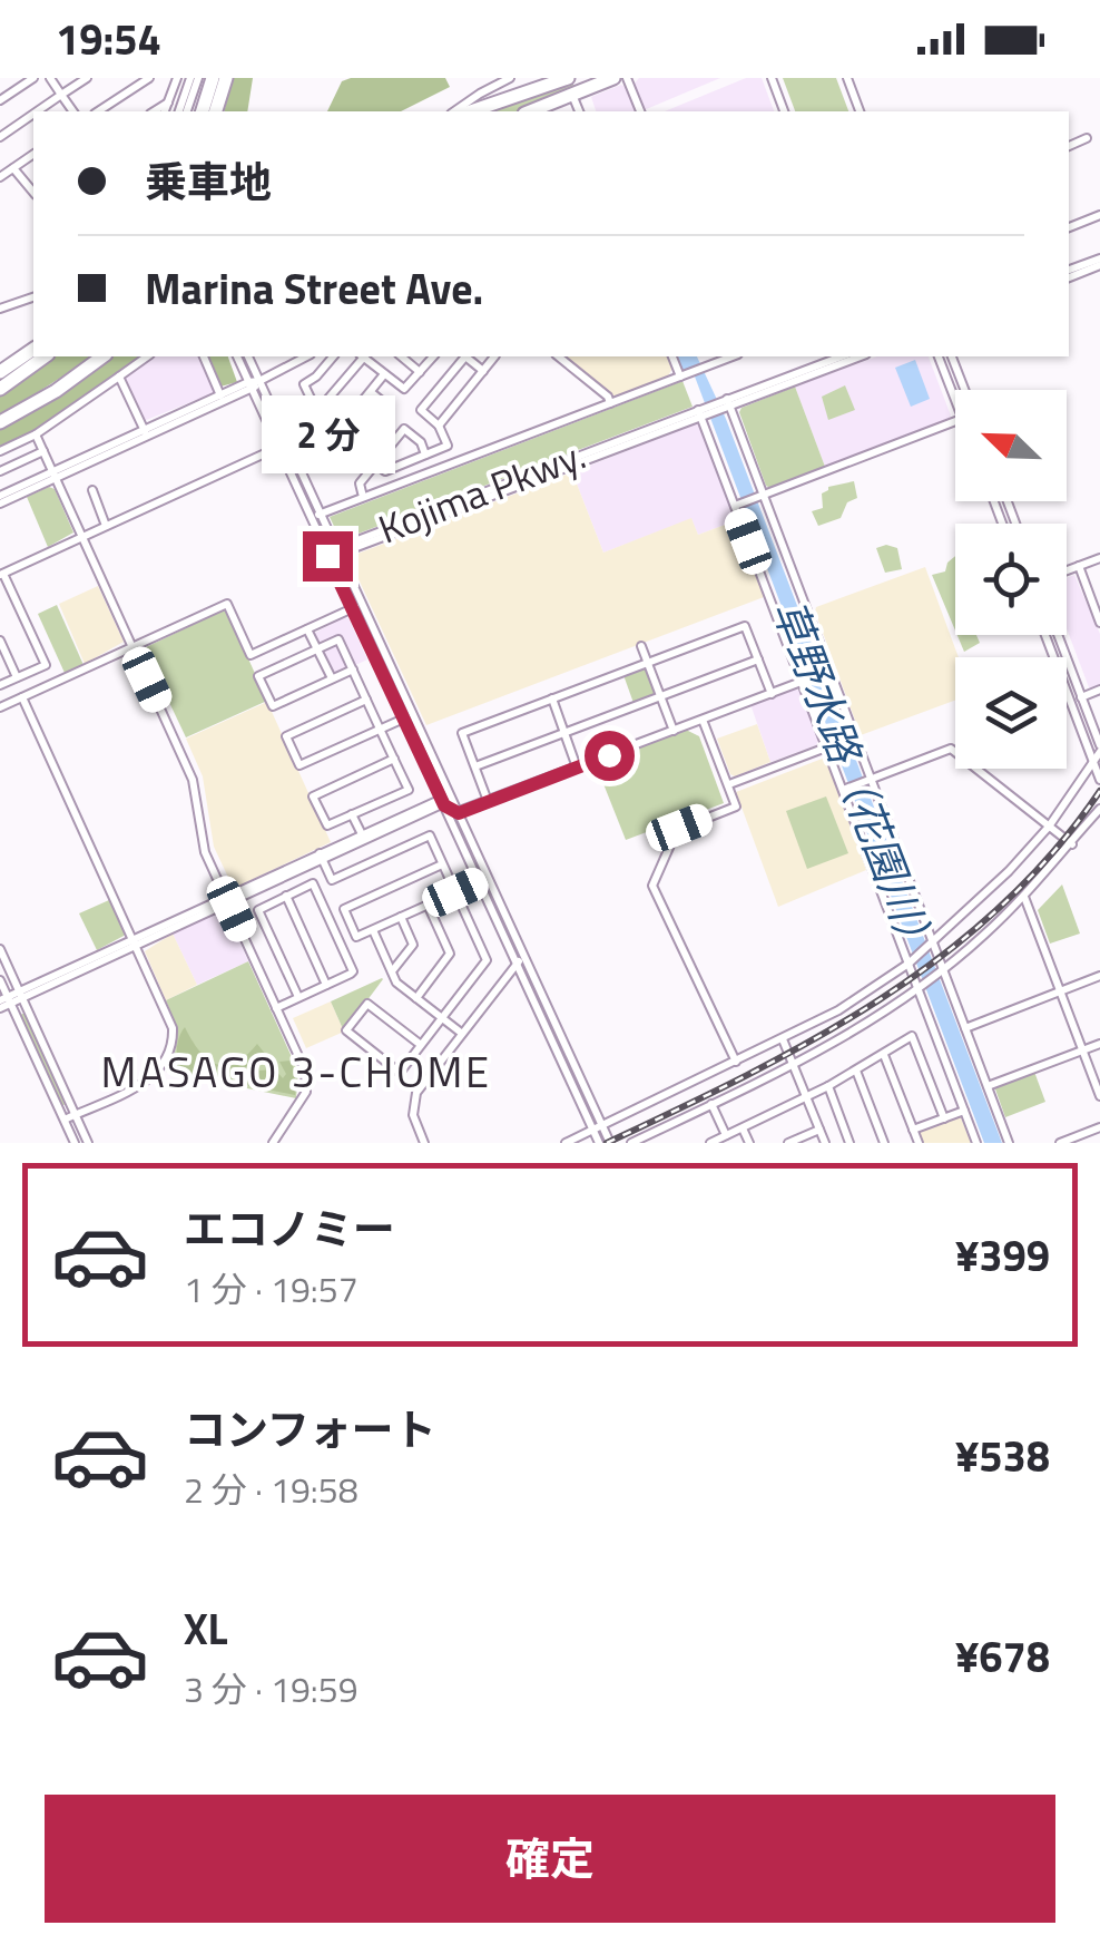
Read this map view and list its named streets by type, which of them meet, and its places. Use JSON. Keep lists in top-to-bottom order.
{
  "streets": {
    "street": ["Kojima Pkwy."]
  },
  "districts": ["MASAGO 3-CHOME"],
  "water": ["草野水路（花園川）"],
  "north": "top left",
  "page": {
    "status": "19:54",
    "banner": ["乗車地", "Marina Street Ave."],
    "bubble": "2 分",
    "list": [
      {
        "name": "エコノミー",
        "note": "1 分 · 19:57",
        "value": "¥399"
      },
      {
        "name": "コンフォート",
        "note": "2 分 · 19:58",
        "value": "¥538"
      },
      {
        "name": "XL",
        "note": "3 分 · 19:59",
        "value": "¥678"
      }
    ],
    "buttons": "確定"
  }
}
